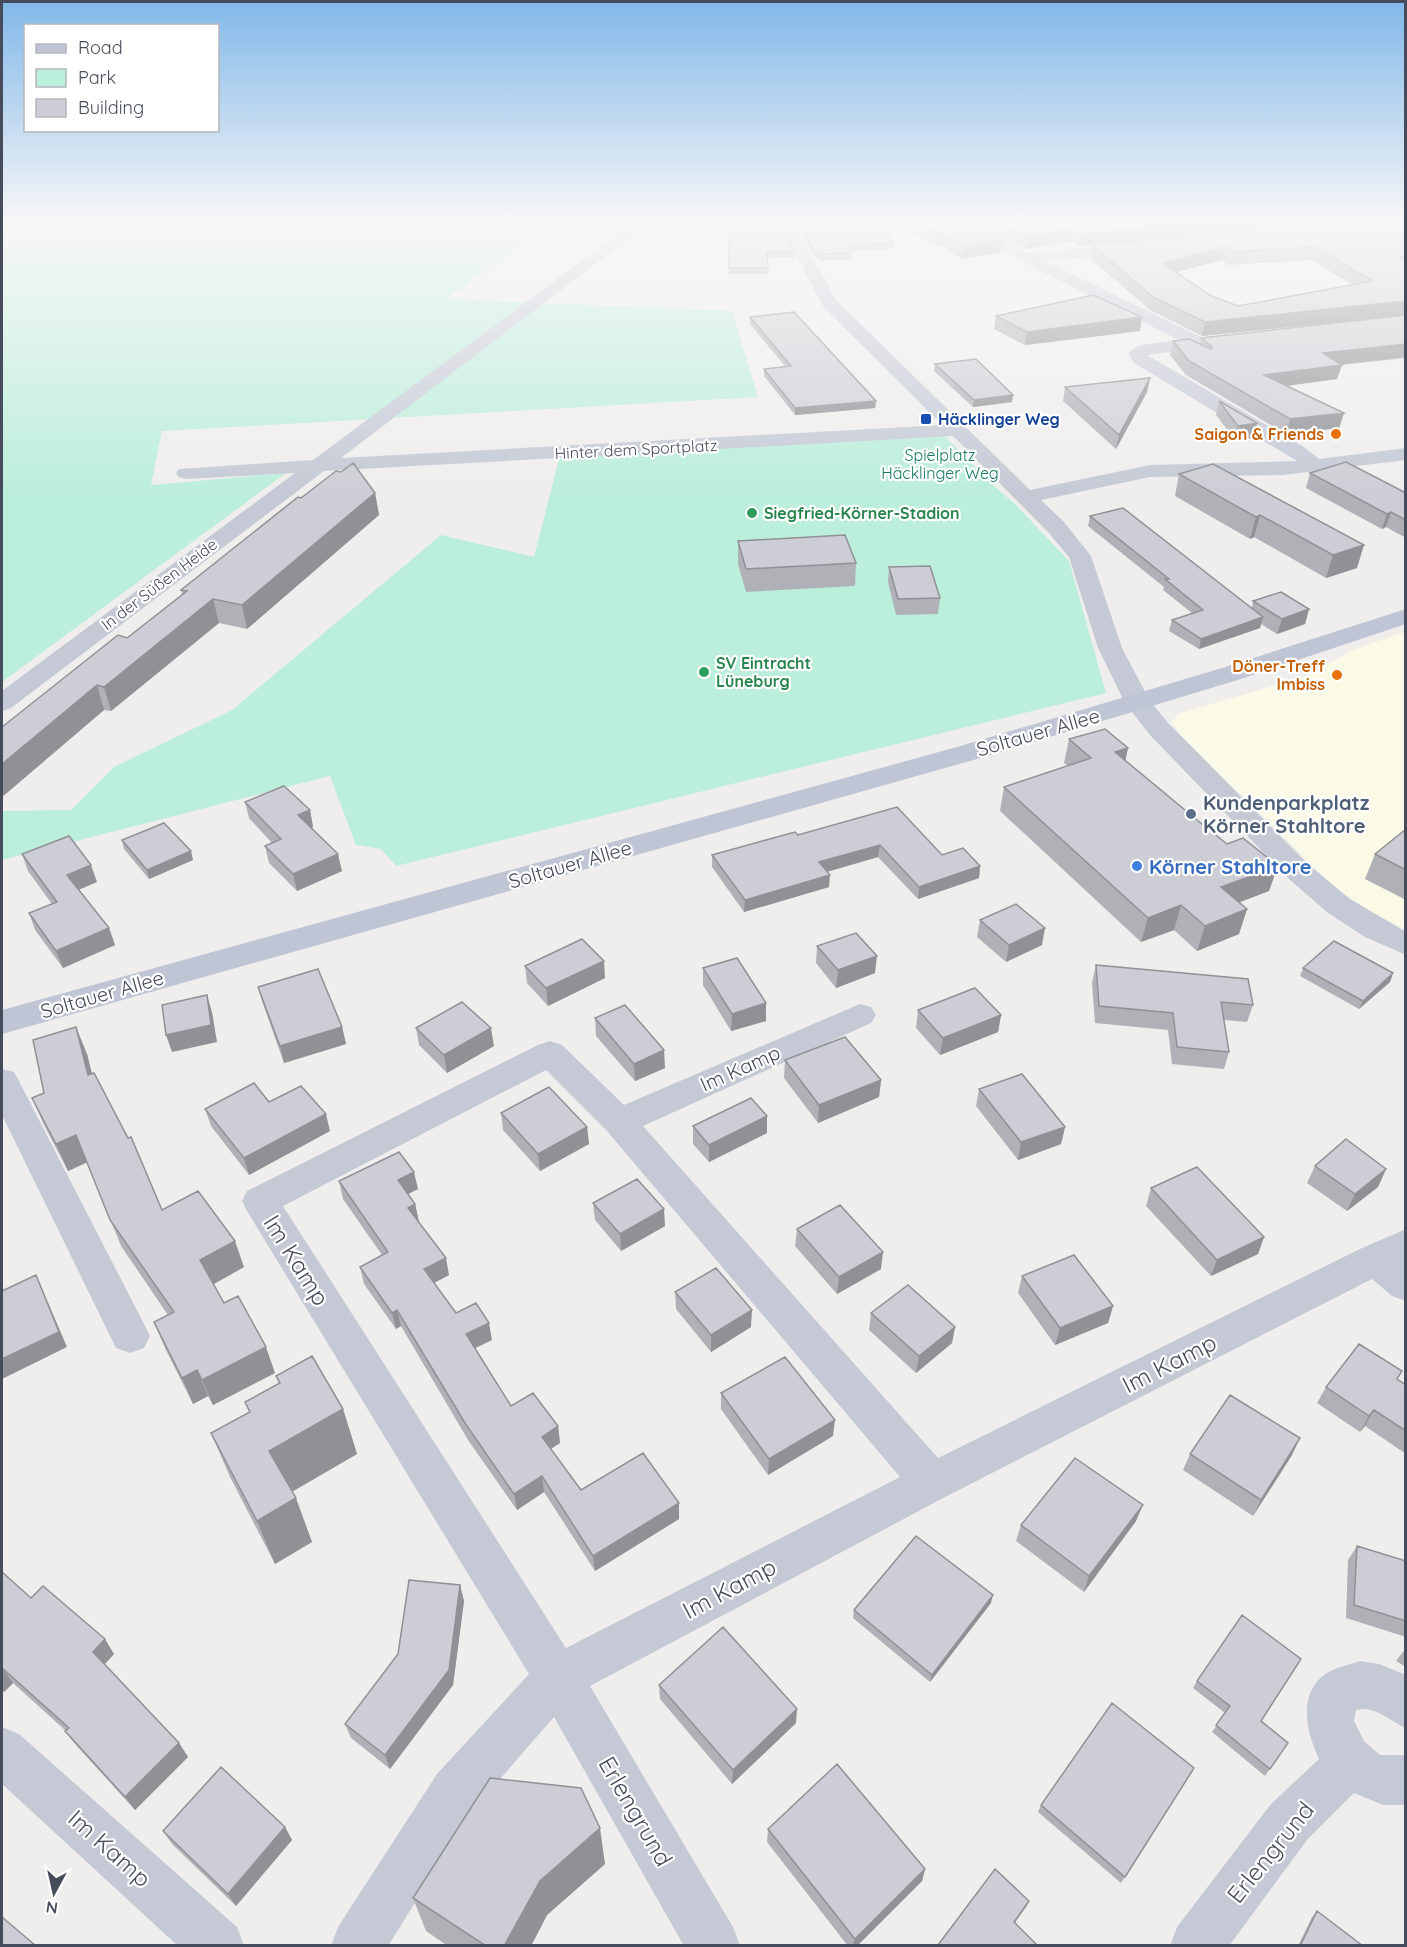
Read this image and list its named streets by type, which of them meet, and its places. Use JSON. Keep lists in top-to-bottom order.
{
  "streets": {
    "street": [
      "Hinter dem Sportplatz",
      "In der Süßen Heide",
      "Soltauer Allee",
      "Im Kamp",
      "Erlengrund"
    ]
  },
  "crossings": [
    ["Hinter dem Sportplatz", "In der Süßen Heide"],
    ["Im Kamp", "Erlengrund"]
  ],
  "parks": ["Spielplatz Häcklinger Weg"],
  "places": {
    "transit": ["Häcklinger Weg"],
    "other": [
      "Saigon & Friends",
      "Siegfried-Körner-Stadion",
      "SV Eintracht Lüneburg",
      "Döner-Treff Imbiss",
      "Kundenparkplatz Körner Stahltore",
      "Körner Stahltore"
    ]
  },
  "legend": ["Road", "Park", "Building"],
  "north": "bottom"
}
